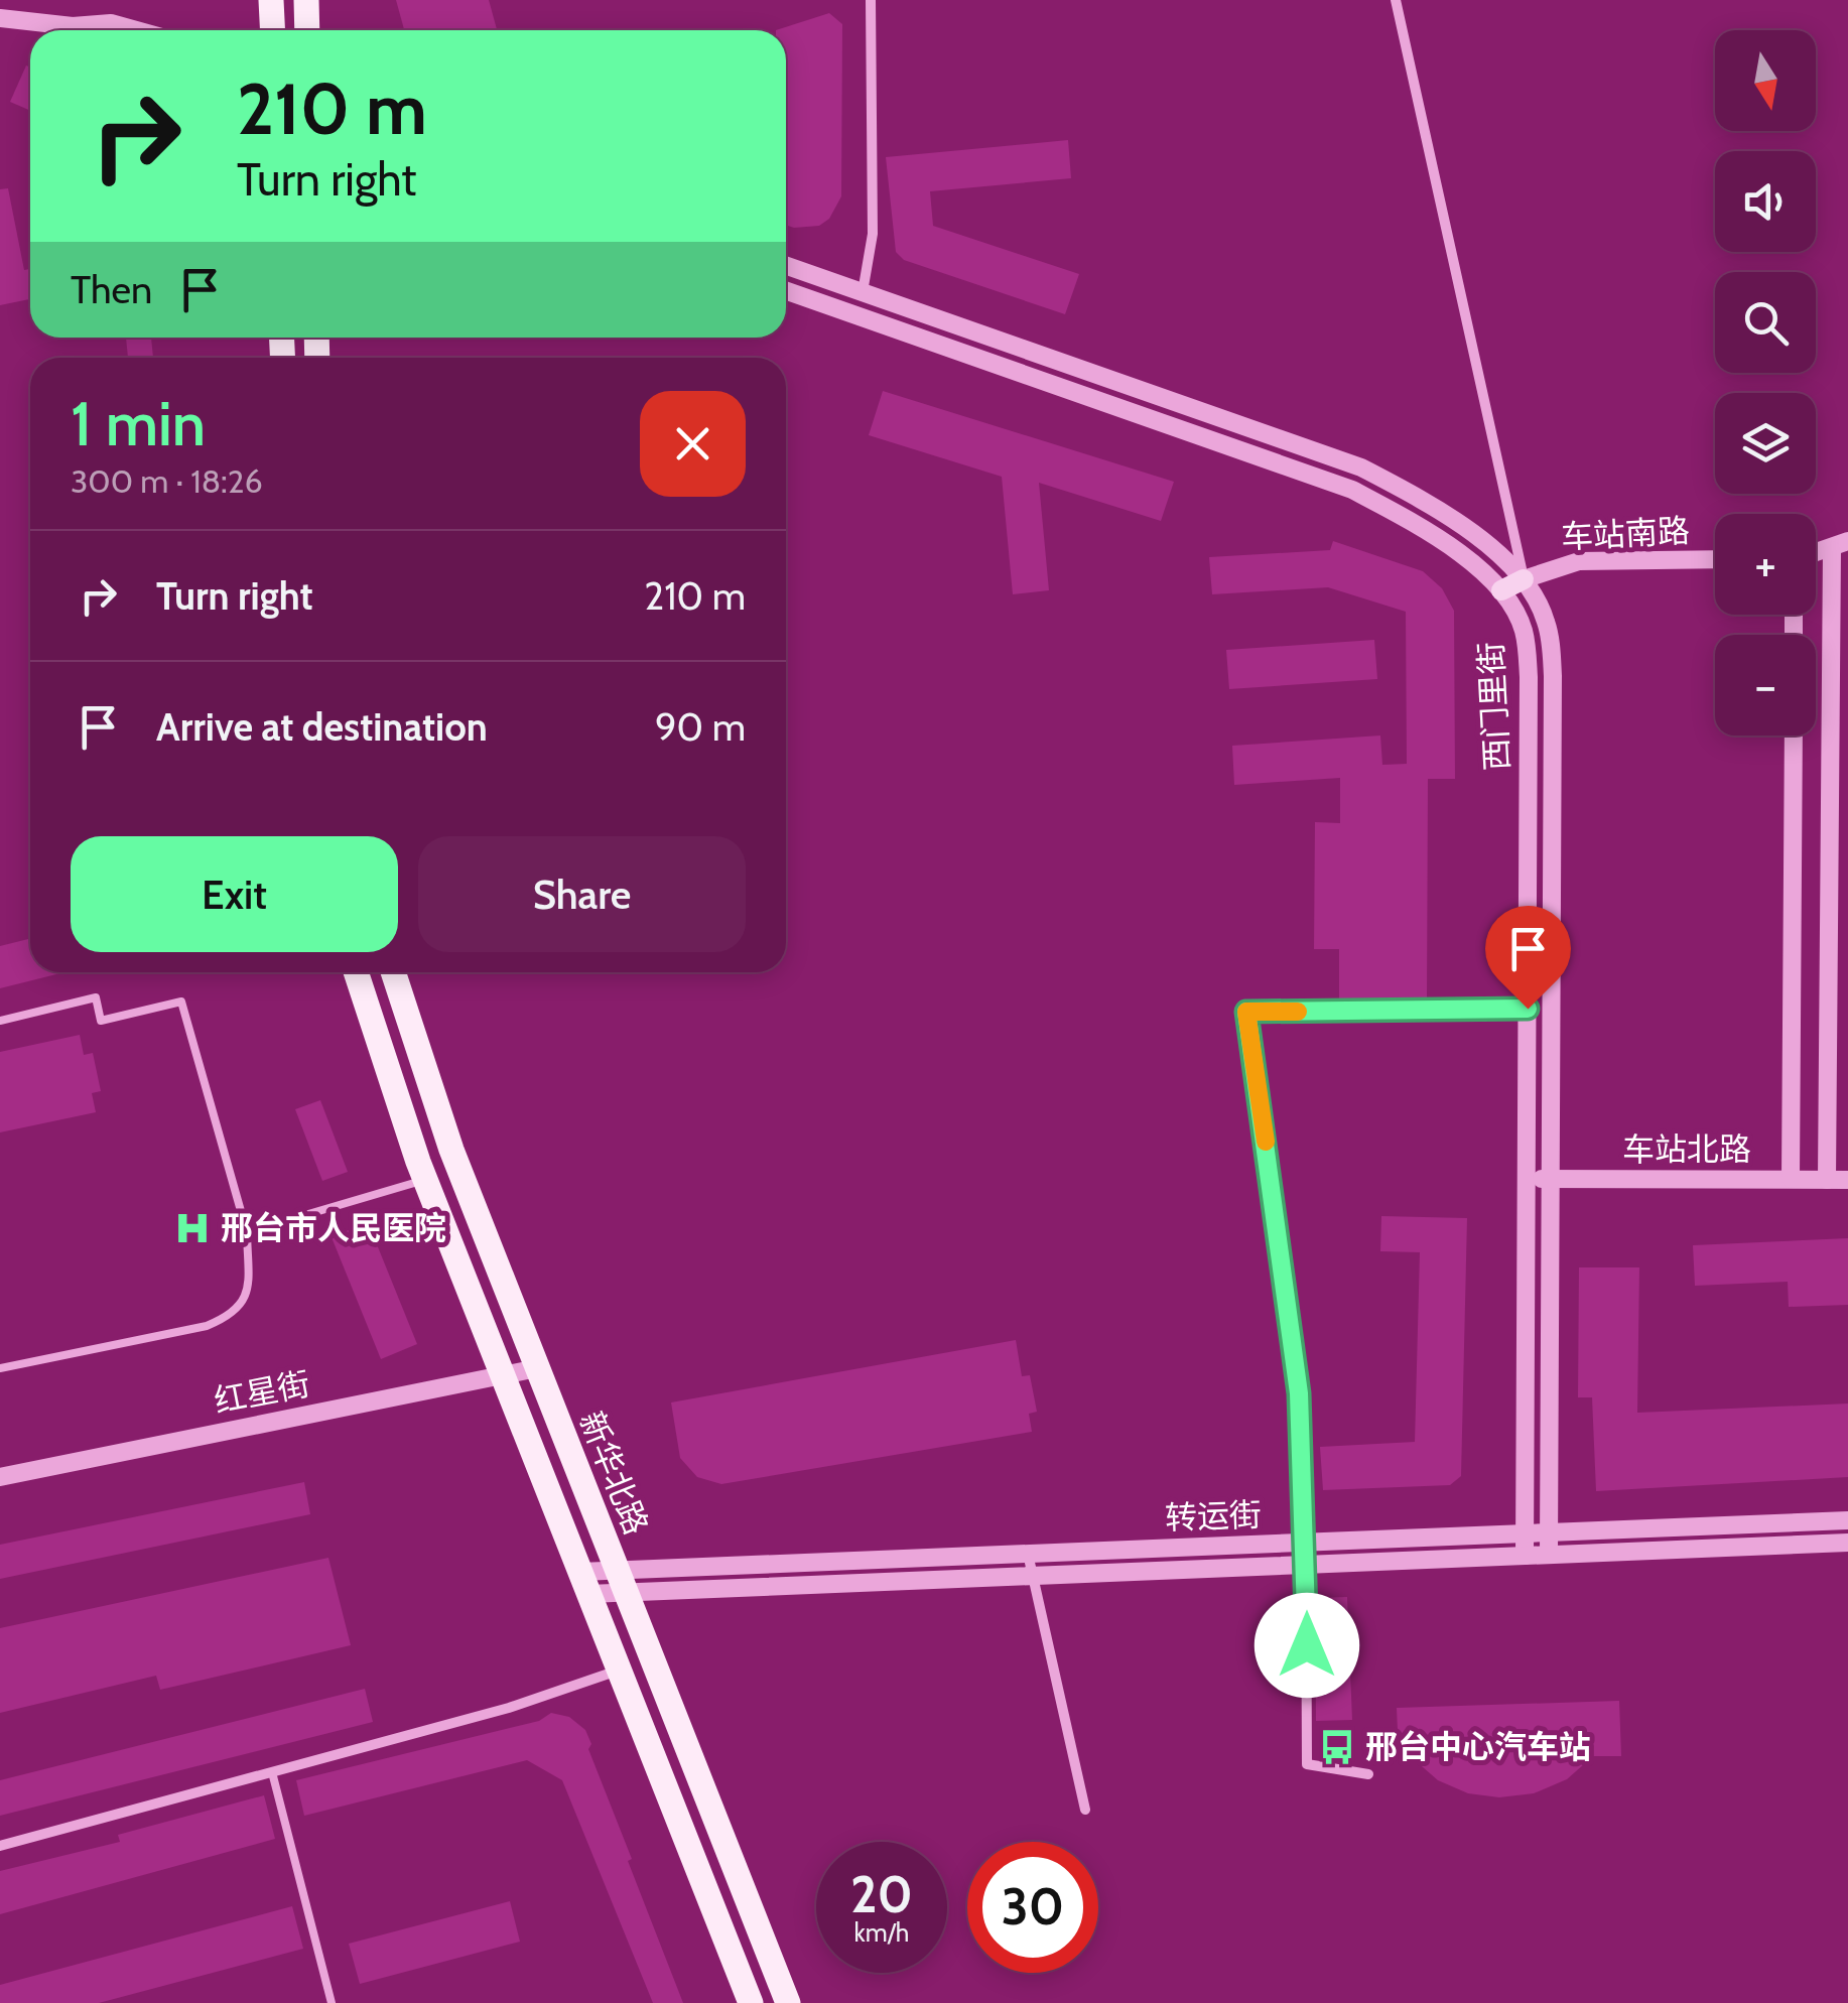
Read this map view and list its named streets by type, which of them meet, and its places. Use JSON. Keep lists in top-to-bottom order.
{
  "streets": {
    "main road": ["新华北路"],
    "street": [
      "车站南路",
      "西门里街",
      "车站北路",
      "红星街",
      "转运街"
    ]
  },
  "crossings": [
    ["西门里街", "车站北路"],
    ["西门里街", "转运街"],
    ["红星街", "新华北路"],
    ["新华北路", "转运街"]
  ],
  "places": {
    "hospital": ["邢台市人民医院"],
    "bus stop": ["邢台中心汽车站"]
  },
  "north": "bottom",
  "page": {
    "map_buttons": ["+", "−"],
    "turn": ["210 m", "Turn right"],
    "then": "Then",
    "heading": ["1 min", "300 m · 18:26"],
    "list": [
      {
        "name": "Turn right",
        "value": "210 m"
      },
      {
        "name": "Arrive at destination",
        "value": "90 m"
      }
    ],
    "buttons": ["Exit", "Share"],
    "speed": "20 km/h",
    "limit": "30"
  }
}
